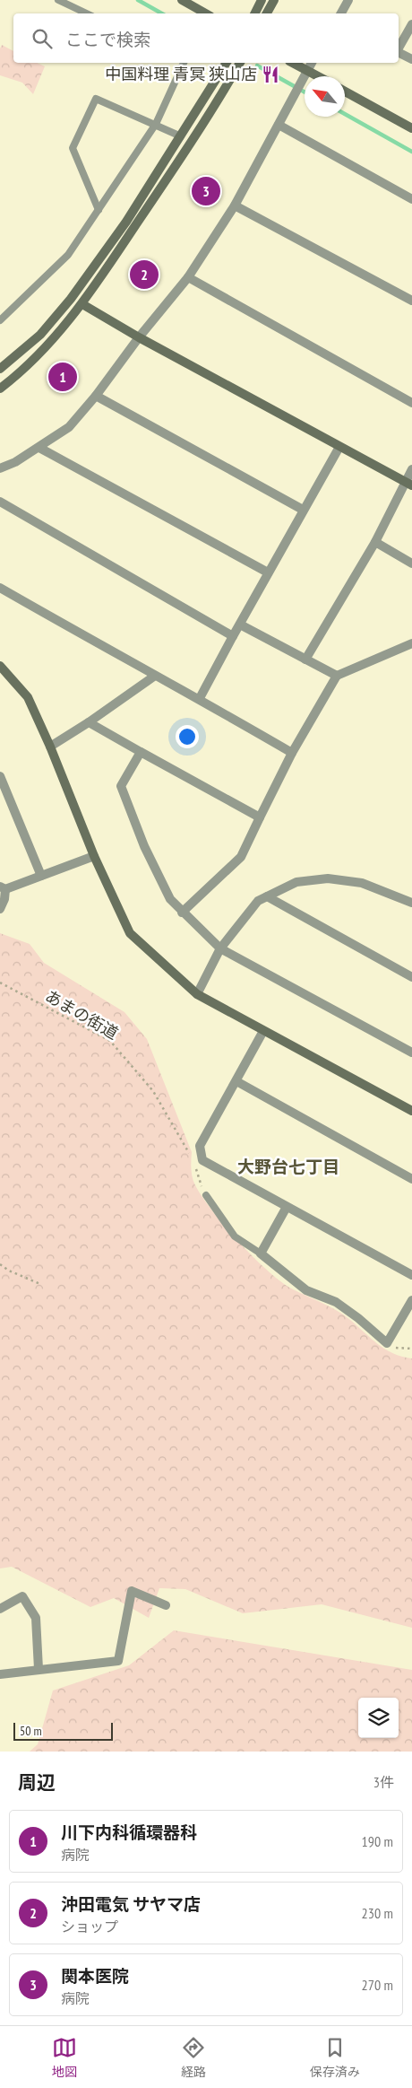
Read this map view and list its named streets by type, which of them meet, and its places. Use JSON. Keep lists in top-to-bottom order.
{
  "streets": {
    "path": ["あまの街道"]
  },
  "districts": ["大野台七丁目"],
  "places": {
    "restaurant": ["中国料理 青冥 狭山店"]
  },
  "scale_bar": "50 m",
  "north": "top left",
  "page": {
    "search": "ここで検索",
    "pins": ["3", "2", "1"],
    "scale": "50 m",
    "heading": ["周辺", "3件"],
    "list": [
      {
        "mark": "1",
        "name": "川下内科循環器科",
        "note": "病院",
        "value": "190 m"
      },
      {
        "mark": "2",
        "name": "沖田電気 サヤマ店",
        "note": "ショップ",
        "value": "230 m"
      },
      {
        "mark": "3",
        "name": "関本医院",
        "note": "病院",
        "value": "270 m"
      }
    ],
    "nav": ["地図", "経路", "保存済み"]
  }
}
